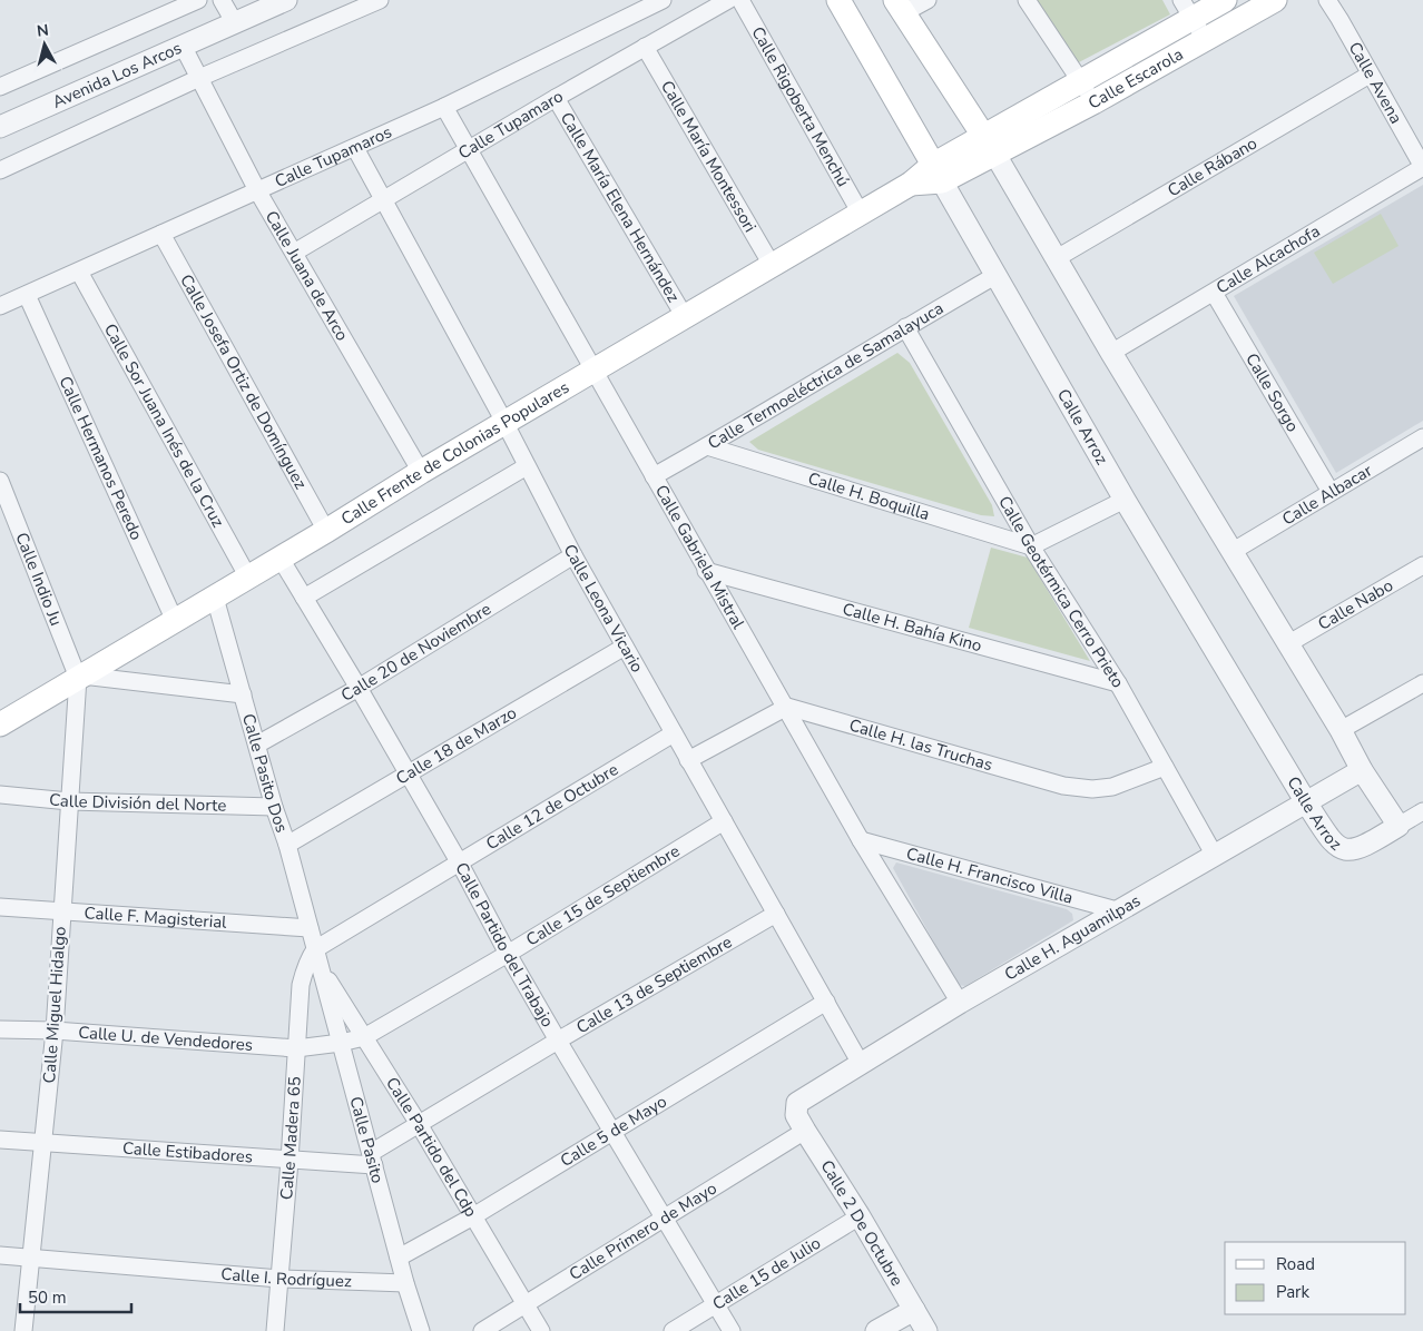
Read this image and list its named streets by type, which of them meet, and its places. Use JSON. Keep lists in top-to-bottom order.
{
  "streets": {
    "main road": ["Calle Escarola", "Calle Arroz", "Calle Frente de Colonias Populares"],
    "street": [
      "Avenida Los Arcos",
      "Calle Avena",
      "Calle Rigoberta Menchú",
      "Calle Tupamaro",
      "Calle María Montessori",
      "Calle Tupamaros",
      "Calle Rábano",
      "Calle María Elena Hernández",
      "Calle Alcachofa",
      "Calle Juana de Arco",
      "Calle Termoeléctrica de Samalayuca",
      "Calle Josefa Ortiz de Domínguez",
      "Calle Sorgo",
      "Calle Sor Juana Inés de la Cruz",
      "Calle Hermanos Peredo",
      "Calle Albacar",
      "Calle H. Boquilla",
      "Calle Gabriela Mistral",
      "Calle Indio Ju",
      "Calle Geotérmica Cerro Prieto",
      "Calle Nabo",
      "Calle Leona Vicario",
      "Calle H. Bahía Kino",
      "Calle 20 de Noviembre",
      "Calle 18 de Marzo",
      "Calle H. las Truchas",
      "Calle Pasito Dos",
      "Calle División del Norte",
      "Calle 12 de Octubre",
      "Calle H. Francisco Villa",
      "Calle 15 de Septiembre",
      "Calle F. Magisterial",
      "Calle H. Aguamilpas",
      "Calle Partido del Trabajo",
      "Calle 13 de Septiembre",
      "Calle Miguel Hidalgo",
      "Calle U. de Vendedores",
      "Calle 5 de Mayo",
      "Calle Madera 65",
      "Calle Pasito",
      "Calle Partido del Cdp",
      "Calle Estibadores",
      "Calle 2 De Octubre",
      "Calle Primero de Mayo",
      "Calle 15 de Julio",
      "Calle I. Rodríguez"
    ]
  },
  "crossings": [
    ["Avenida Los Arcos", "Calle Juana de Arco"],
    ["Calle Escarola", "Calle Frente de Colonias Populares"],
    ["Calle Avena", "Calle Rábano"],
    ["Calle Avena", "Calle Alcachofa"],
    ["Calle Rigoberta Menchú", "Calle Frente de Colonias Populares"],
    ["Calle Tupamaro", "Calle María Montessori"],
    ["Calle Tupamaro", "Calle María Elena Hernández"],
    ["Calle Tupamaro", "Calle Juana de Arco"],
    ["Calle Tupamaro", "Calle Gabriela Mistral"],
    ["Calle Tupamaro", "Calle Leona Vicario"],
    ["Calle María Montessori", "Calle Frente de Colonias Populares"],
    ["Calle Tupamaros", "Calle Juana de Arco"],
    ["Calle Tupamaros", "Calle Josefa Ortiz de Domínguez"],
    ["Calle Tupamaros", "Calle Sor Juana Inés de la Cruz"],
    ["Calle Tupamaros", "Calle Hermanos Peredo"],
    ["Calle Tupamaros", "Calle Gabriela Mistral"],
    ["Calle Tupamaros", "Calle Leona Vicario"],
    ["Calle María Elena Hernández", "Calle Frente de Colonias Populares"],
    ["Calle Alcachofa", "Calle Sorgo"],
    ["Calle Juana de Arco", "Calle Frente de Colonias Populares"],
    ["Calle Termoeléctrica de Samalayuca", "Calle Arroz"],
    ["Calle Termoeléctrica de Samalayuca", "Calle H. Boquilla"],
    ["Calle Termoeléctrica de Samalayuca", "Calle Gabriela Mistral"],
    ["Calle Termoeléctrica de Samalayuca", "Calle Geotérmica Cerro Prieto"],
    ["Calle Josefa Ortiz de Domínguez", "Calle Frente de Colonias Populares"],
    ["Calle Sorgo", "Calle Albacar"],
    ["Calle Sor Juana Inés de la Cruz", "Calle Frente de Colonias Populares"],
    ["Calle Arroz", "Calle Frente de Colonias Populares"],
    ["Calle Arroz", "Calle H. Aguamilpas"],
    ["Calle Frente de Colonias Populares", "Calle Hermanos Peredo"],
    ["Calle Frente de Colonias Populares", "Calle Gabriela Mistral"],
    ["Calle Frente de Colonias Populares", "Calle Indio Ju"],
    ["Calle Frente de Colonias Populares", "Calle Leona Vicario"],
    ["Calle Frente de Colonias Populares", "Calle Pasito Dos"],
    ["Calle Frente de Colonias Populares", "Calle Partido del Trabajo"],
    ["Calle Frente de Colonias Populares", "Calle Miguel Hidalgo"],
    ["Calle H. Boquilla", "Calle Geotérmica Cerro Prieto"],
    ["Calle Gabriela Mistral", "Calle H. Bahía Kino"],
    ["Calle Gabriela Mistral", "Calle H. las Truchas"],
    ["Calle Gabriela Mistral", "Calle H. Francisco Villa"],
    ["Calle Gabriela Mistral", "Calle H. Aguamilpas"],
    ["Calle Indio Ju", "Calle Miguel Hidalgo"],
    ["Calle Geotérmica Cerro Prieto", "Calle H. Bahía Kino"],
    ["Calle Geotérmica Cerro Prieto", "Calle H. las Truchas"],
    ["Calle Geotérmica Cerro Prieto", "Calle H. Aguamilpas"],
    ["Calle Leona Vicario", "Calle 20 de Noviembre"],
    ["Calle Leona Vicario", "Calle 18 de Marzo"],
    ["Calle Leona Vicario", "Calle 12 de Octubre"],
    ["Calle Leona Vicario", "Calle 15 de Septiembre"],
    ["Calle Leona Vicario", "Calle H. Aguamilpas"],
    ["Calle Leona Vicario", "Calle 13 de Septiembre"],
    ["Calle Leona Vicario", "Calle 5 de Mayo"],
    ["Calle 20 de Noviembre", "Calle Pasito Dos"],
    ["Calle 20 de Noviembre", "Calle Partido del Trabajo"],
    ["Calle 18 de Marzo", "Calle Pasito Dos"],
    ["Calle 18 de Marzo", "Calle Partido del Trabajo"],
    ["Calle Pasito Dos", "Calle División del Norte"],
    ["Calle Pasito Dos", "Calle 12 de Octubre"],
    ["Calle Pasito Dos", "Calle F. Magisterial"],
    ["Calle Pasito Dos", "Calle Madera 65"],
    ["Calle Pasito Dos", "Calle Pasito"],
    ["Calle Pasito Dos", "Calle Partido del Cdp"],
    ["Calle División del Norte", "Calle Miguel Hidalgo"],
    ["Calle 12 de Octubre", "Calle Partido del Trabajo"],
    ["Calle 12 de Octubre", "Calle Madera 65"],
    ["Calle 12 de Octubre", "Calle Pasito"],
    ["Calle 12 de Octubre", "Calle Partido del Cdp"],
    ["Calle H. Francisco Villa", "Calle H. Aguamilpas"],
    ["Calle 15 de Septiembre", "Calle Partido del Trabajo"],
    ["Calle 15 de Septiembre", "Calle U. de Vendedores"],
    ["Calle 15 de Septiembre", "Calle Pasito"],
    ["Calle 15 de Septiembre", "Calle Partido del Cdp"],
    ["Calle F. Magisterial", "Calle Miguel Hidalgo"],
    ["Calle H. Aguamilpas", "Calle 2 De Octubre"],
    ["Calle H. Aguamilpas", "Calle Primero de Mayo"],
    ["Calle Partido del Trabajo", "Calle 13 de Septiembre"],
    ["Calle Partido del Trabajo", "Calle 5 de Mayo"],
    ["Calle Partido del Trabajo", "Calle Primero de Mayo"],
    ["Calle Partido del Trabajo", "Calle 15 de Julio"],
    ["Calle 13 de Septiembre", "Calle Pasito"],
    ["Calle 13 de Septiembre", "Calle Partido del Cdp"],
    ["Calle 13 de Septiembre", "Calle Estibadores"],
    ["Calle Miguel Hidalgo", "Calle U. de Vendedores"],
    ["Calle Miguel Hidalgo", "Calle Estibadores"],
    ["Calle Miguel Hidalgo", "Calle I. Rodríguez"],
    ["Calle U. de Vendedores", "Calle Madera 65"],
    ["Calle U. de Vendedores", "Calle Pasito"],
    ["Calle 5 de Mayo", "Calle Pasito"],
    ["Calle 5 de Mayo", "Calle Partido del Cdp"],
    ["Calle Madera 65", "Calle Pasito"],
    ["Calle Madera 65", "Calle Partido del Cdp"],
    ["Calle Madera 65", "Calle Estibadores"],
    ["Calle Madera 65", "Calle I. Rodríguez"],
    ["Calle Pasito", "Calle Partido del Cdp"],
    ["Calle Pasito", "Calle Estibadores"],
    ["Calle Pasito", "Calle I. Rodríguez"],
    ["Calle Partido del Cdp", "Calle Primero de Mayo"],
    ["Calle 2 De Octubre", "Calle Primero de Mayo"],
    ["Calle 2 De Octubre", "Calle 15 de Julio"]
  ],
  "legend": ["Road", "Park"],
  "scale_bar": "50 m",
  "north": "top"
}
